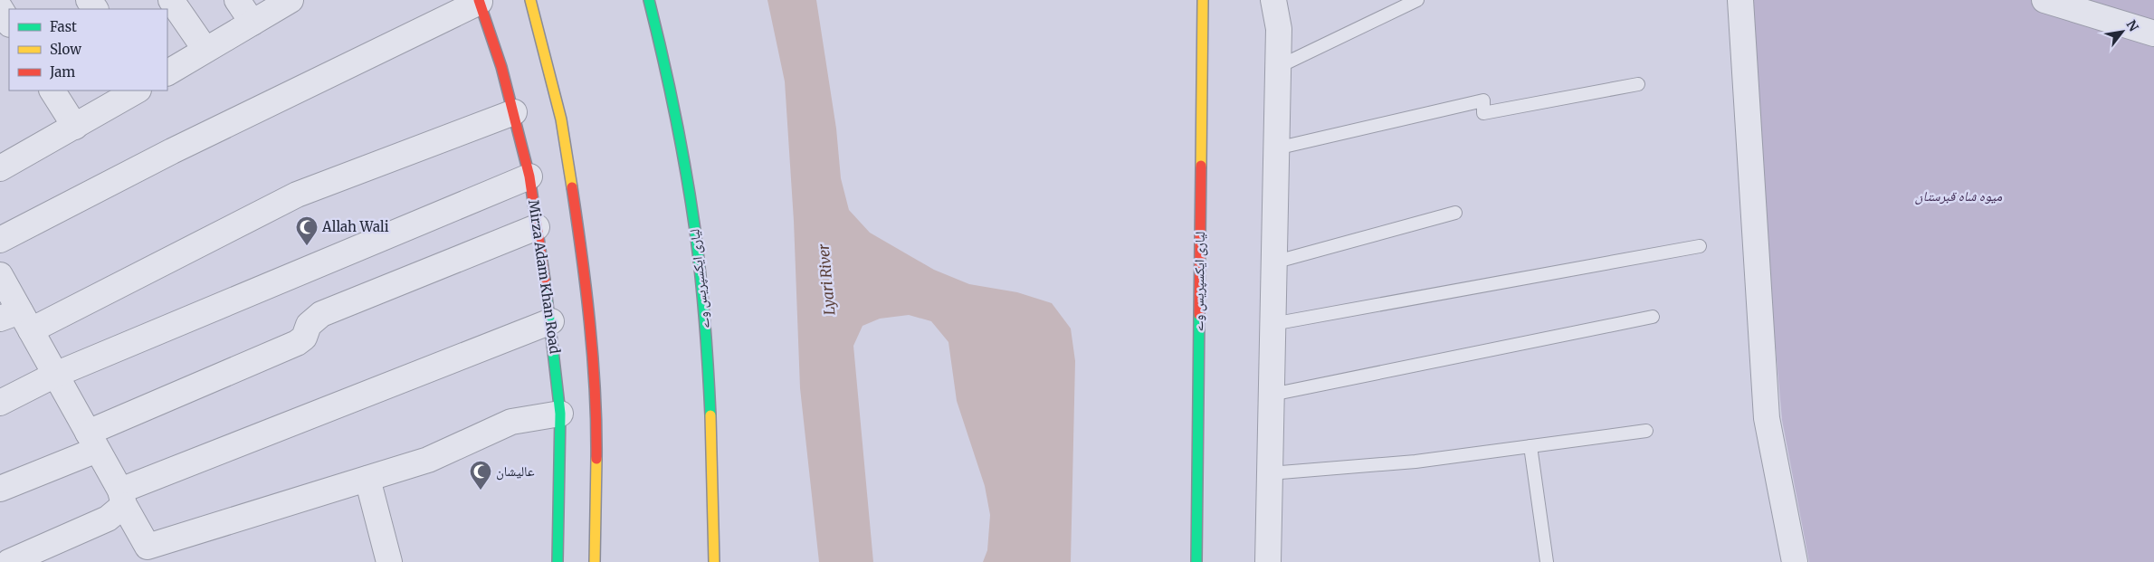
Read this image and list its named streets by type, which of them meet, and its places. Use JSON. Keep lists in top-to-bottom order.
{
  "streets": {
    "main road": ["Mirza Adam Khan Road", "لیاری ایکسپریس وے"]
  },
  "water": ["Lyari River"],
  "parks": ["میوہ شاہ قبرستان"],
  "places": {
    "mosque": ["Allah Wali", "عالیشان"]
  },
  "legend": ["Fast", "Slow", "Jam"],
  "north": "top right"
}
